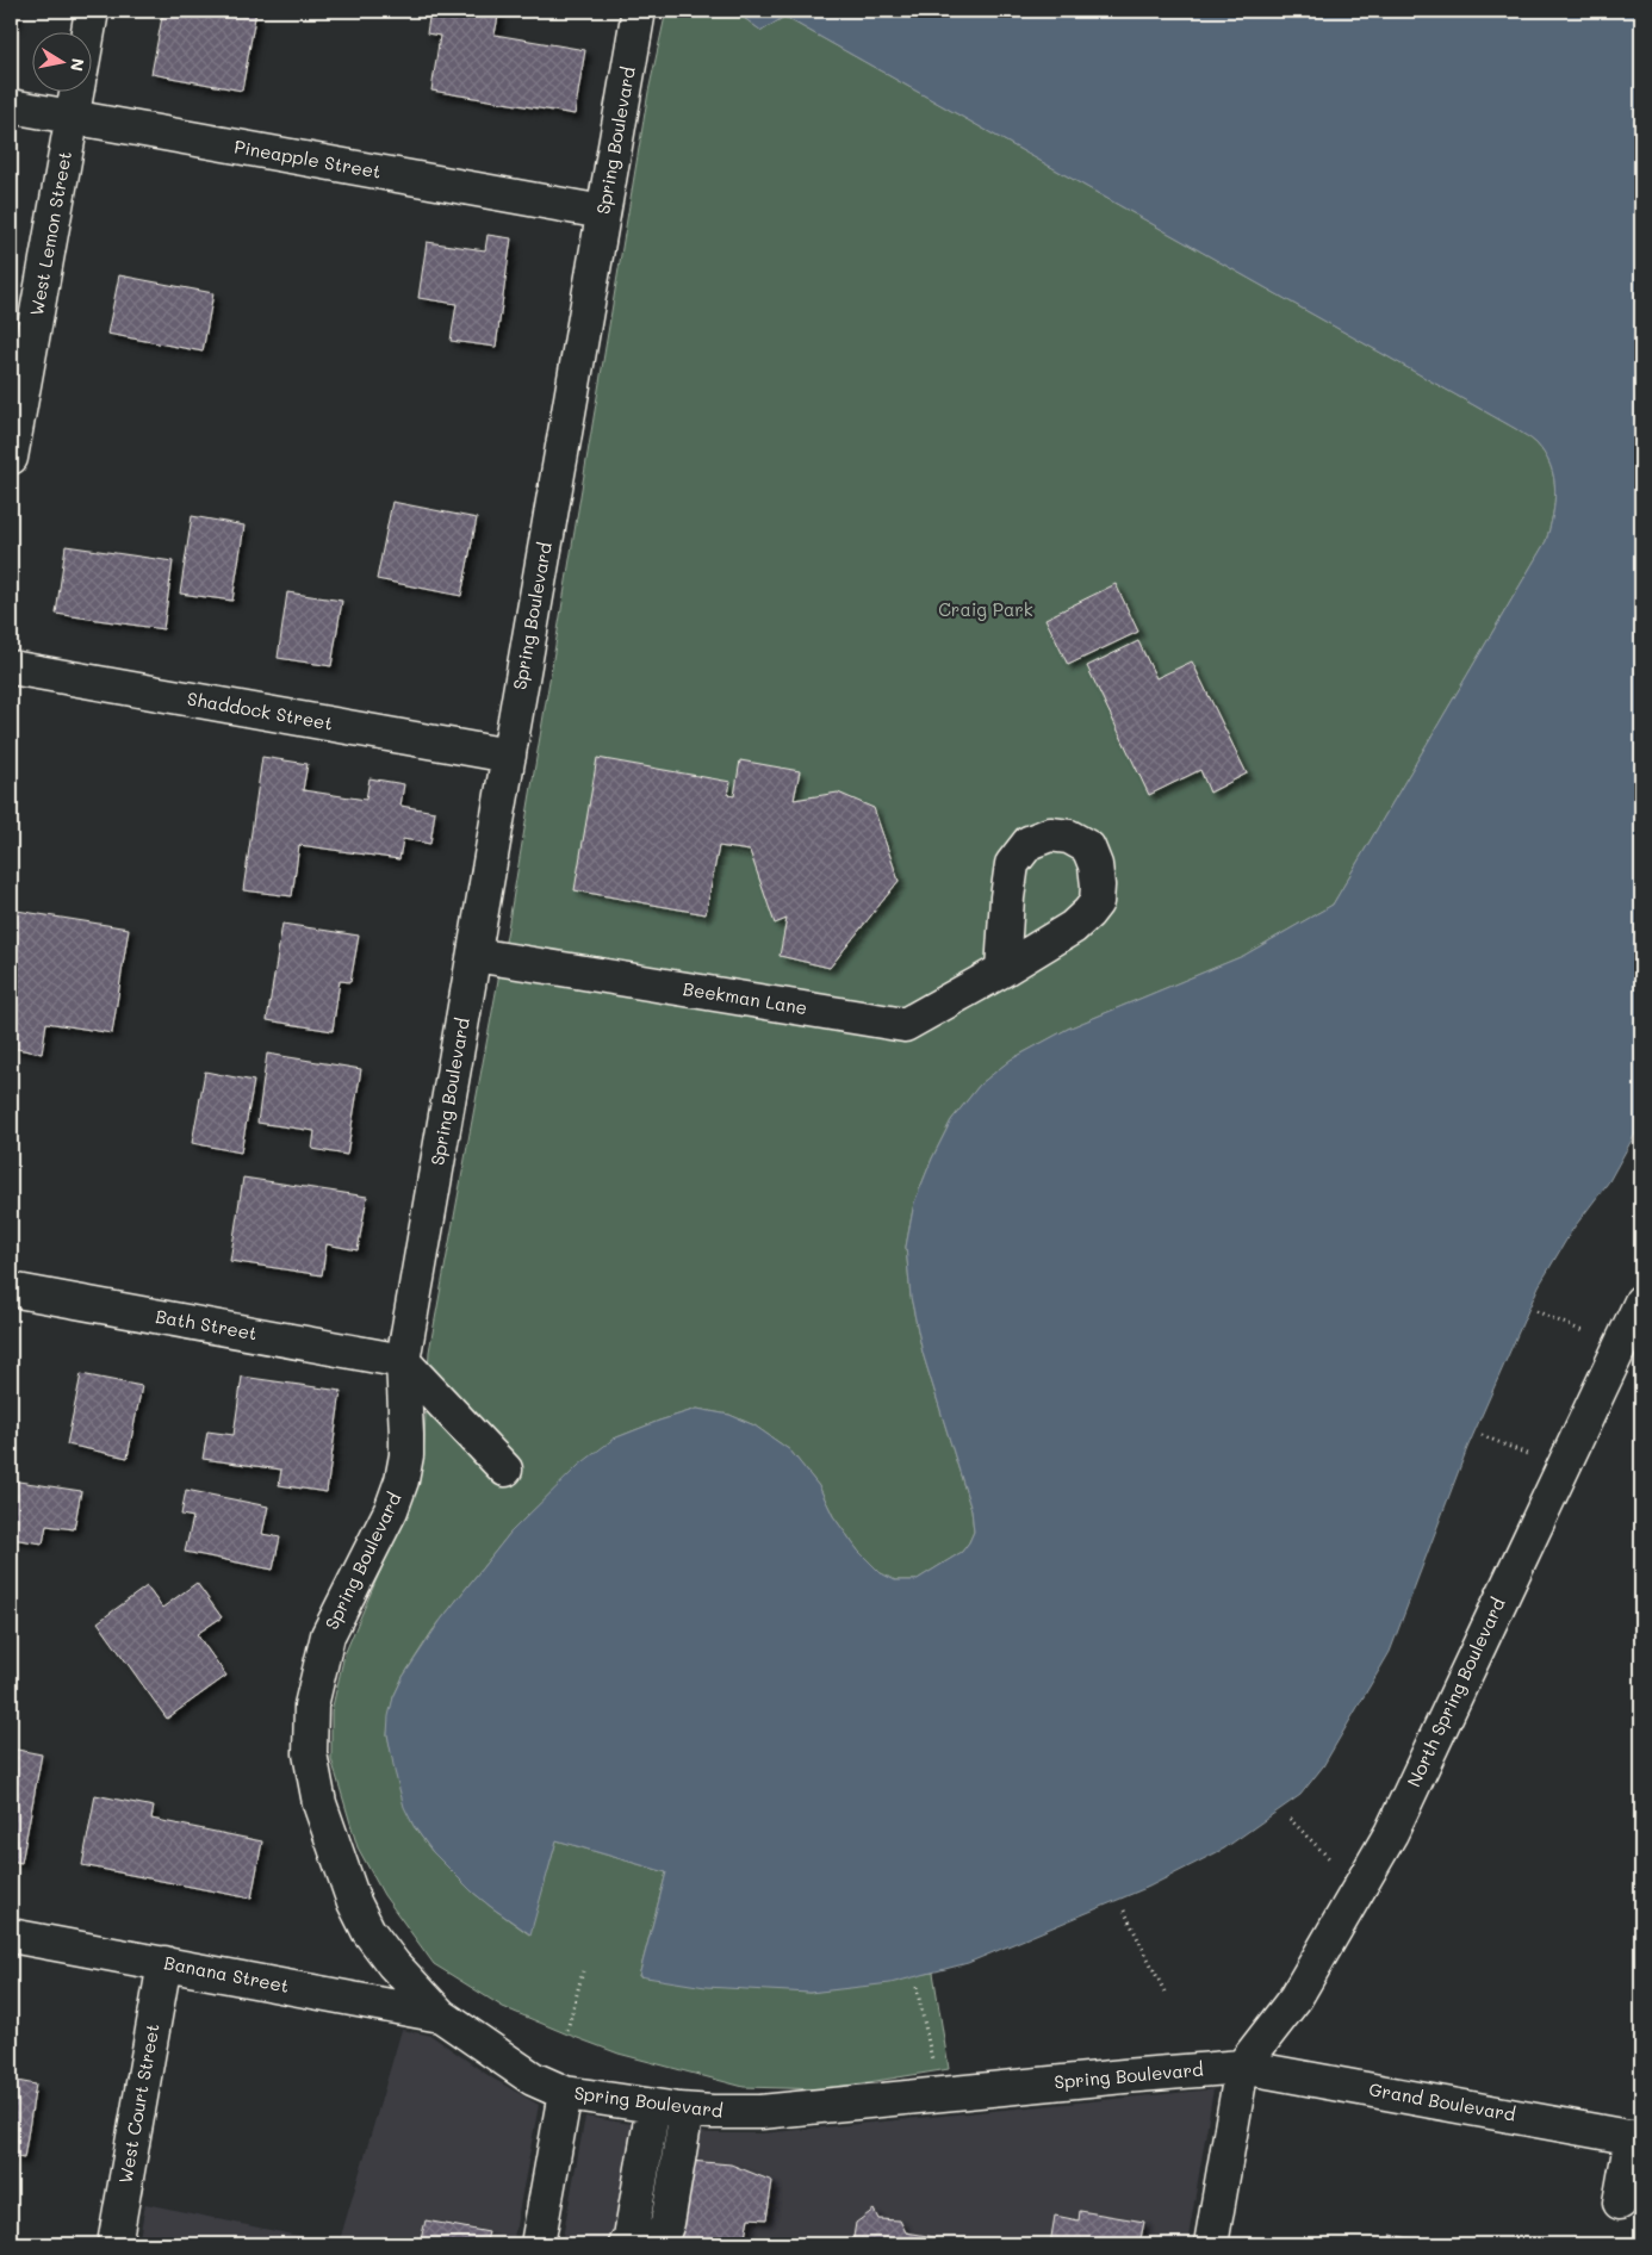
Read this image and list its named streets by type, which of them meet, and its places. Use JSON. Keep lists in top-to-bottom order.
{
  "streets": {
    "street": [
      "Spring Boulevard",
      "Pineapple Street",
      "West Lemon Street",
      "Shaddock Street",
      "Beekman Lane",
      "Bath Street",
      "North Spring Boulevard",
      "Banana Street",
      "Grand Boulevard",
      "West Court Street"
    ]
  },
  "crossings": [
    ["Spring Boulevard", "Pineapple Street"],
    ["Spring Boulevard", "Shaddock Street"],
    ["Spring Boulevard", "Beekman Lane"],
    ["Spring Boulevard", "Bath Street"],
    ["Spring Boulevard", "North Spring Boulevard"],
    ["Spring Boulevard", "Banana Street"],
    ["Spring Boulevard", "Grand Boulevard"],
    ["Pineapple Street", "West Lemon Street"],
    ["North Spring Boulevard", "Grand Boulevard"],
    ["Banana Street", "West Court Street"]
  ],
  "parks": ["Craig Park"],
  "north": "right"
}
